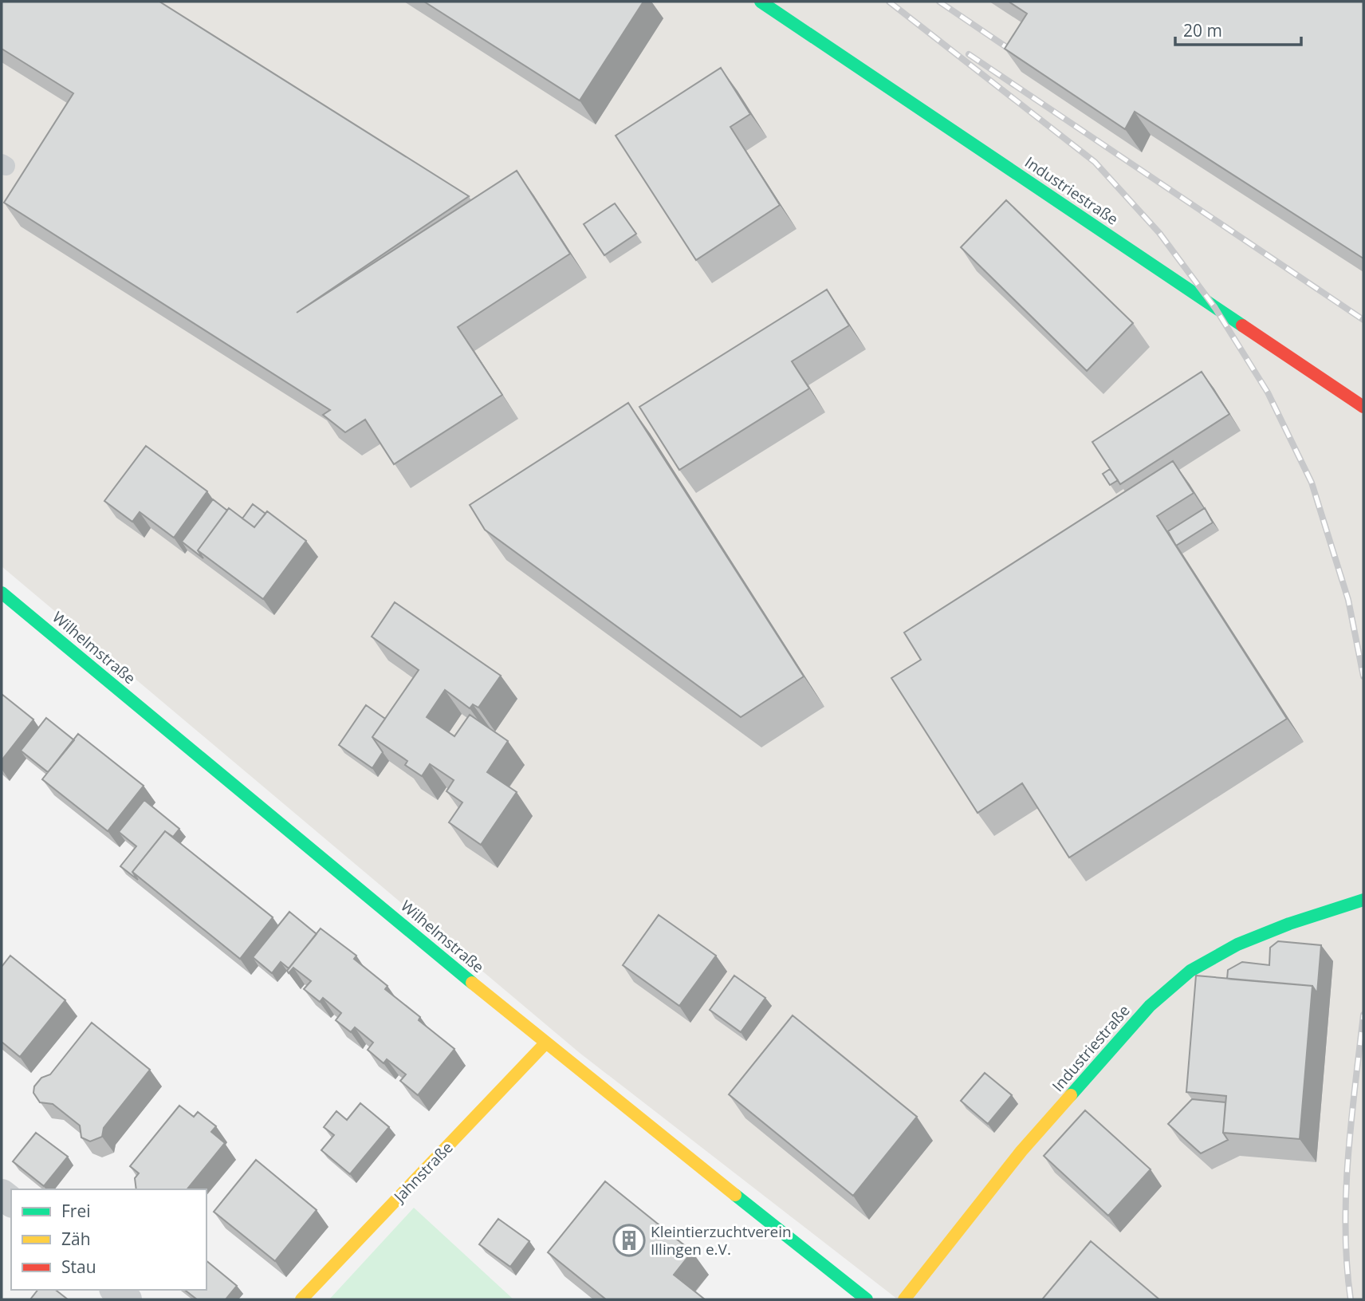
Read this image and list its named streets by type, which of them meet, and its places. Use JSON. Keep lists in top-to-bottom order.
{
  "streets": {
    "street": ["Industriestraße", "Wilhelmstraße", "Jahnstraße"]
  },
  "crossings": [
    ["Wilhelmstraße", "Jahnstraße"]
  ],
  "places": {
    "building": ["Kleintierzuchtverein Illingen e.V."]
  },
  "legend": ["Frei", "Zäh", "Stau"],
  "scale_bar": "20 m"
}
